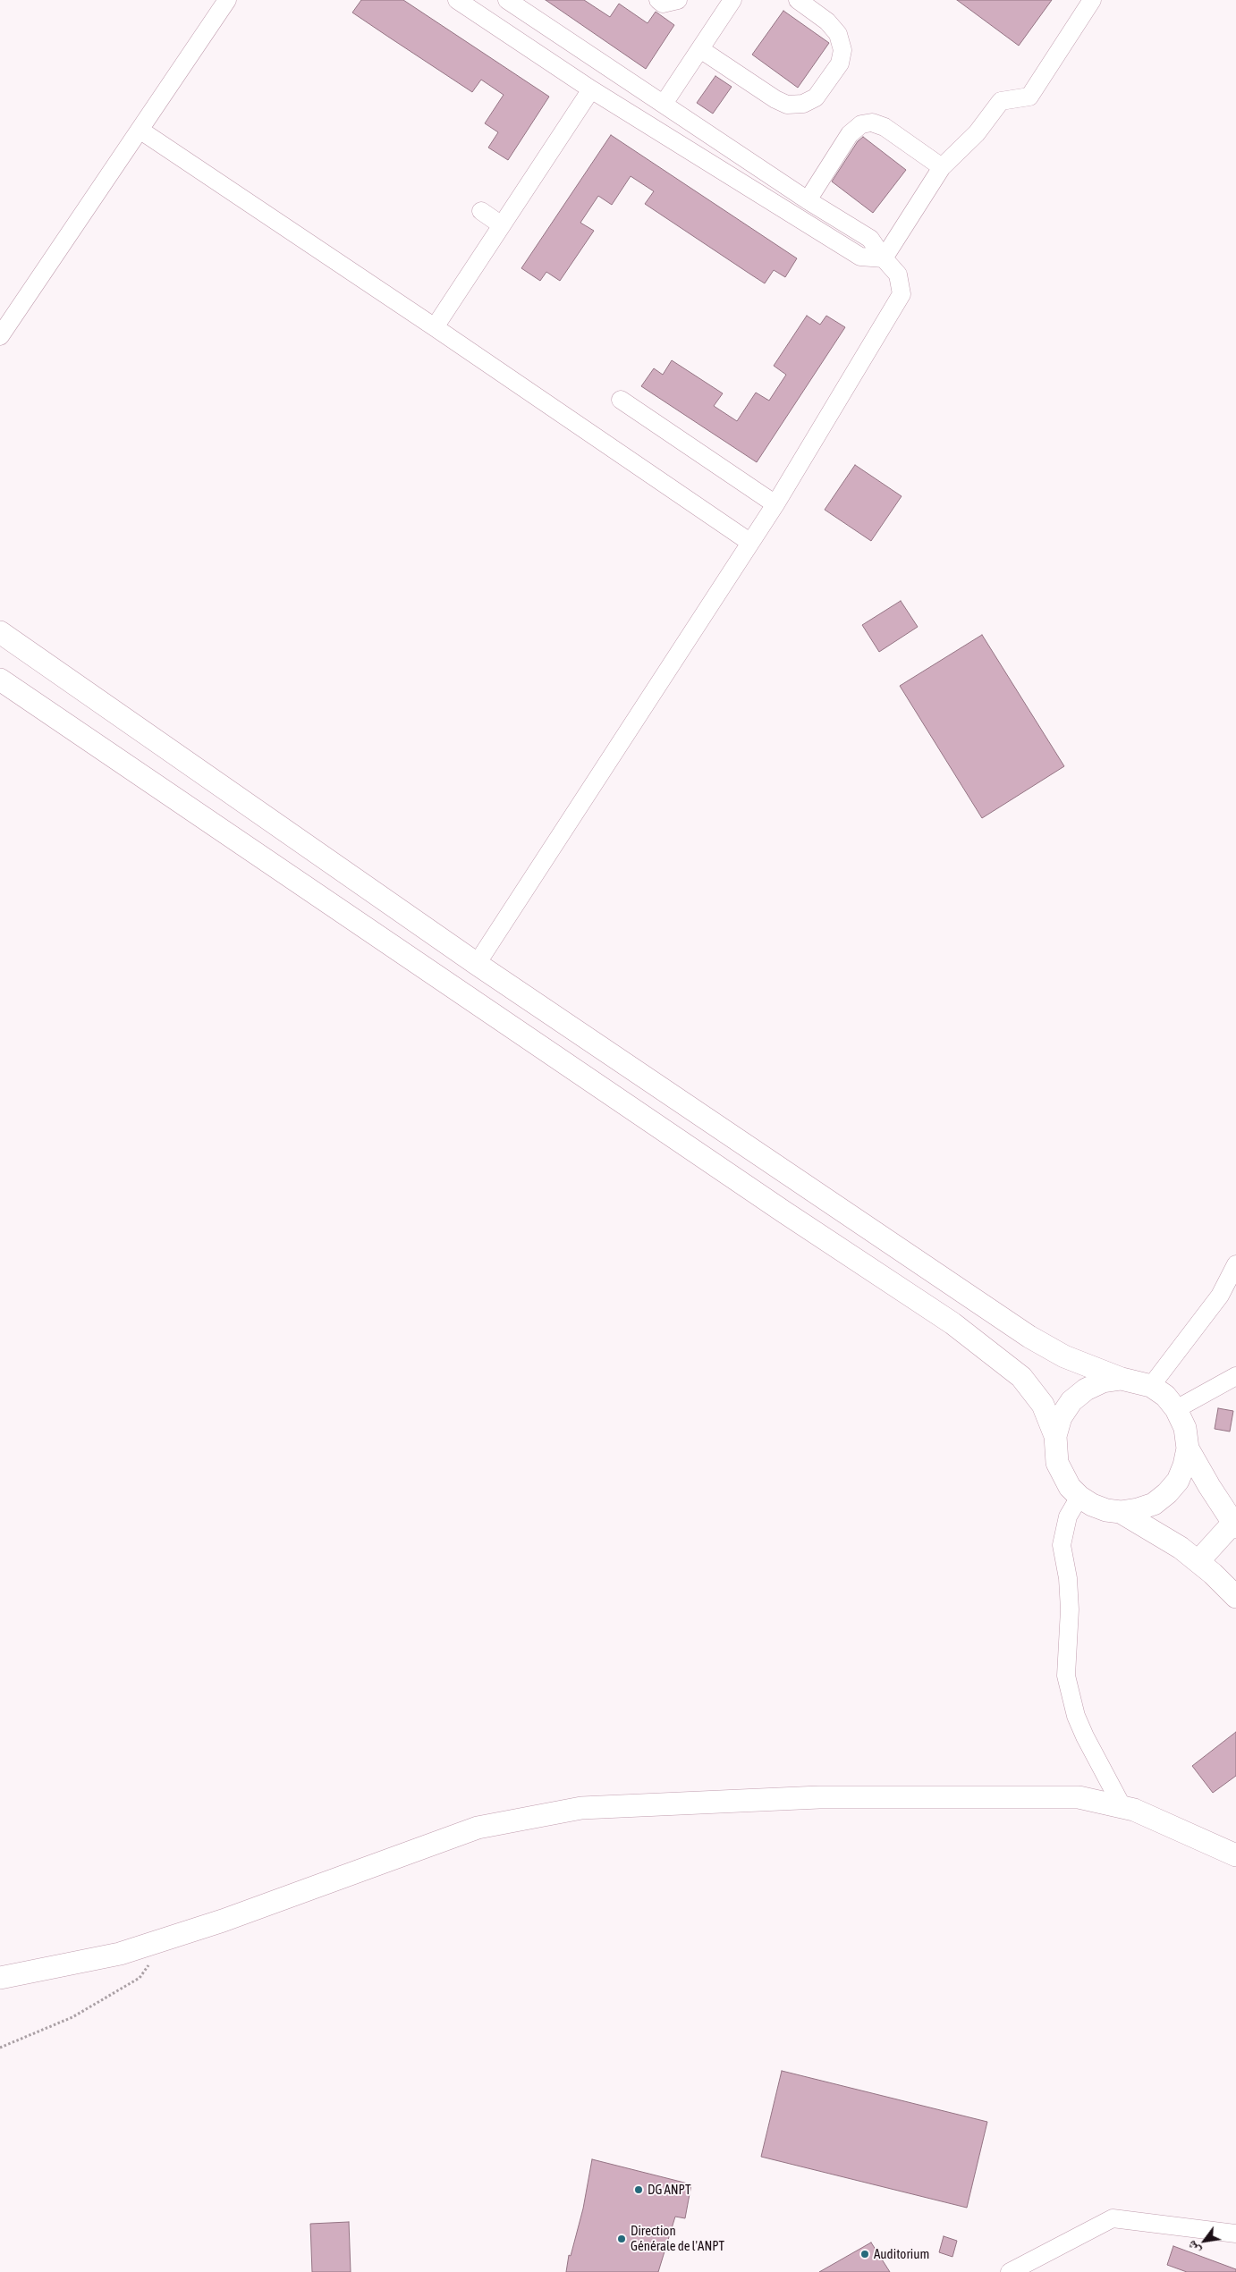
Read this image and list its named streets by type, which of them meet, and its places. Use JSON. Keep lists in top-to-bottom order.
{
  "places": ["DG ANPT", "Direction Générale de l'ANPT", "Auditorium"],
  "north": "bottom left"
}
